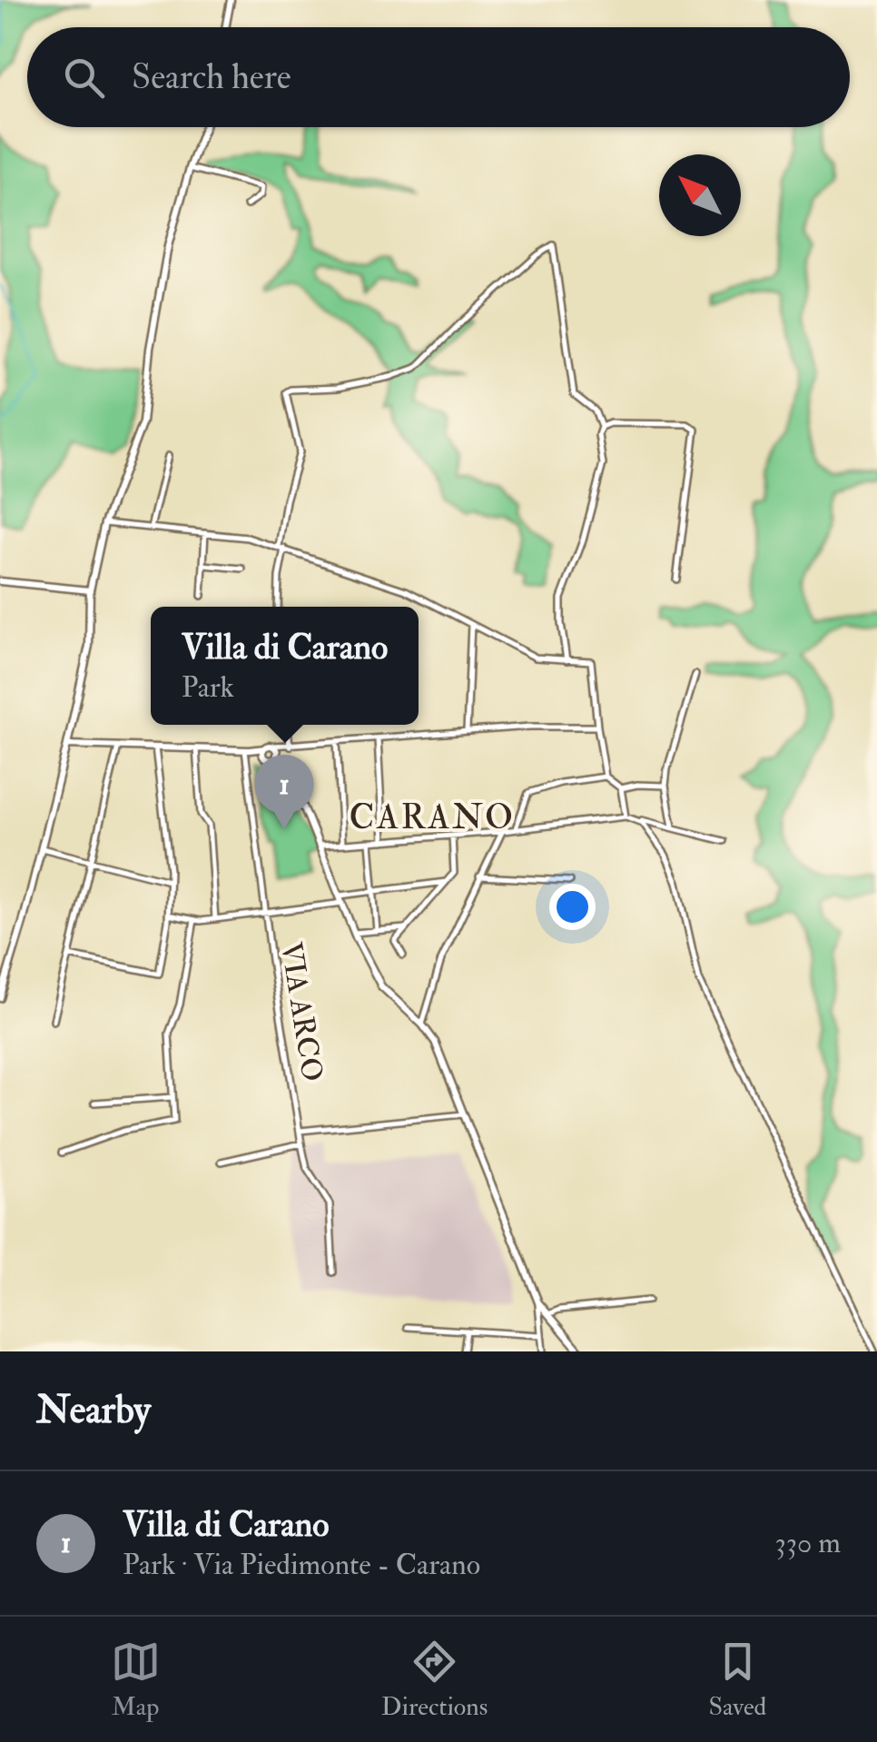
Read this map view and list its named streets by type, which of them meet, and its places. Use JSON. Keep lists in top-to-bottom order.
{
  "streets": {
    "street": ["VIA ARCO"]
  },
  "districts": ["CARANO"],
  "north": "top left",
  "page": {
    "search": "Search here",
    "popup": ["Villa di Carano", "Park"],
    "pins": "1",
    "heading": "Nearby",
    "list": [
      {
        "mark": "1",
        "name": "Villa di Carano",
        "note": "Park · Via Piedimonte - Carano",
        "value": "330 m"
      }
    ],
    "nav": ["Map", "Directions", "Saved"]
  }
}
